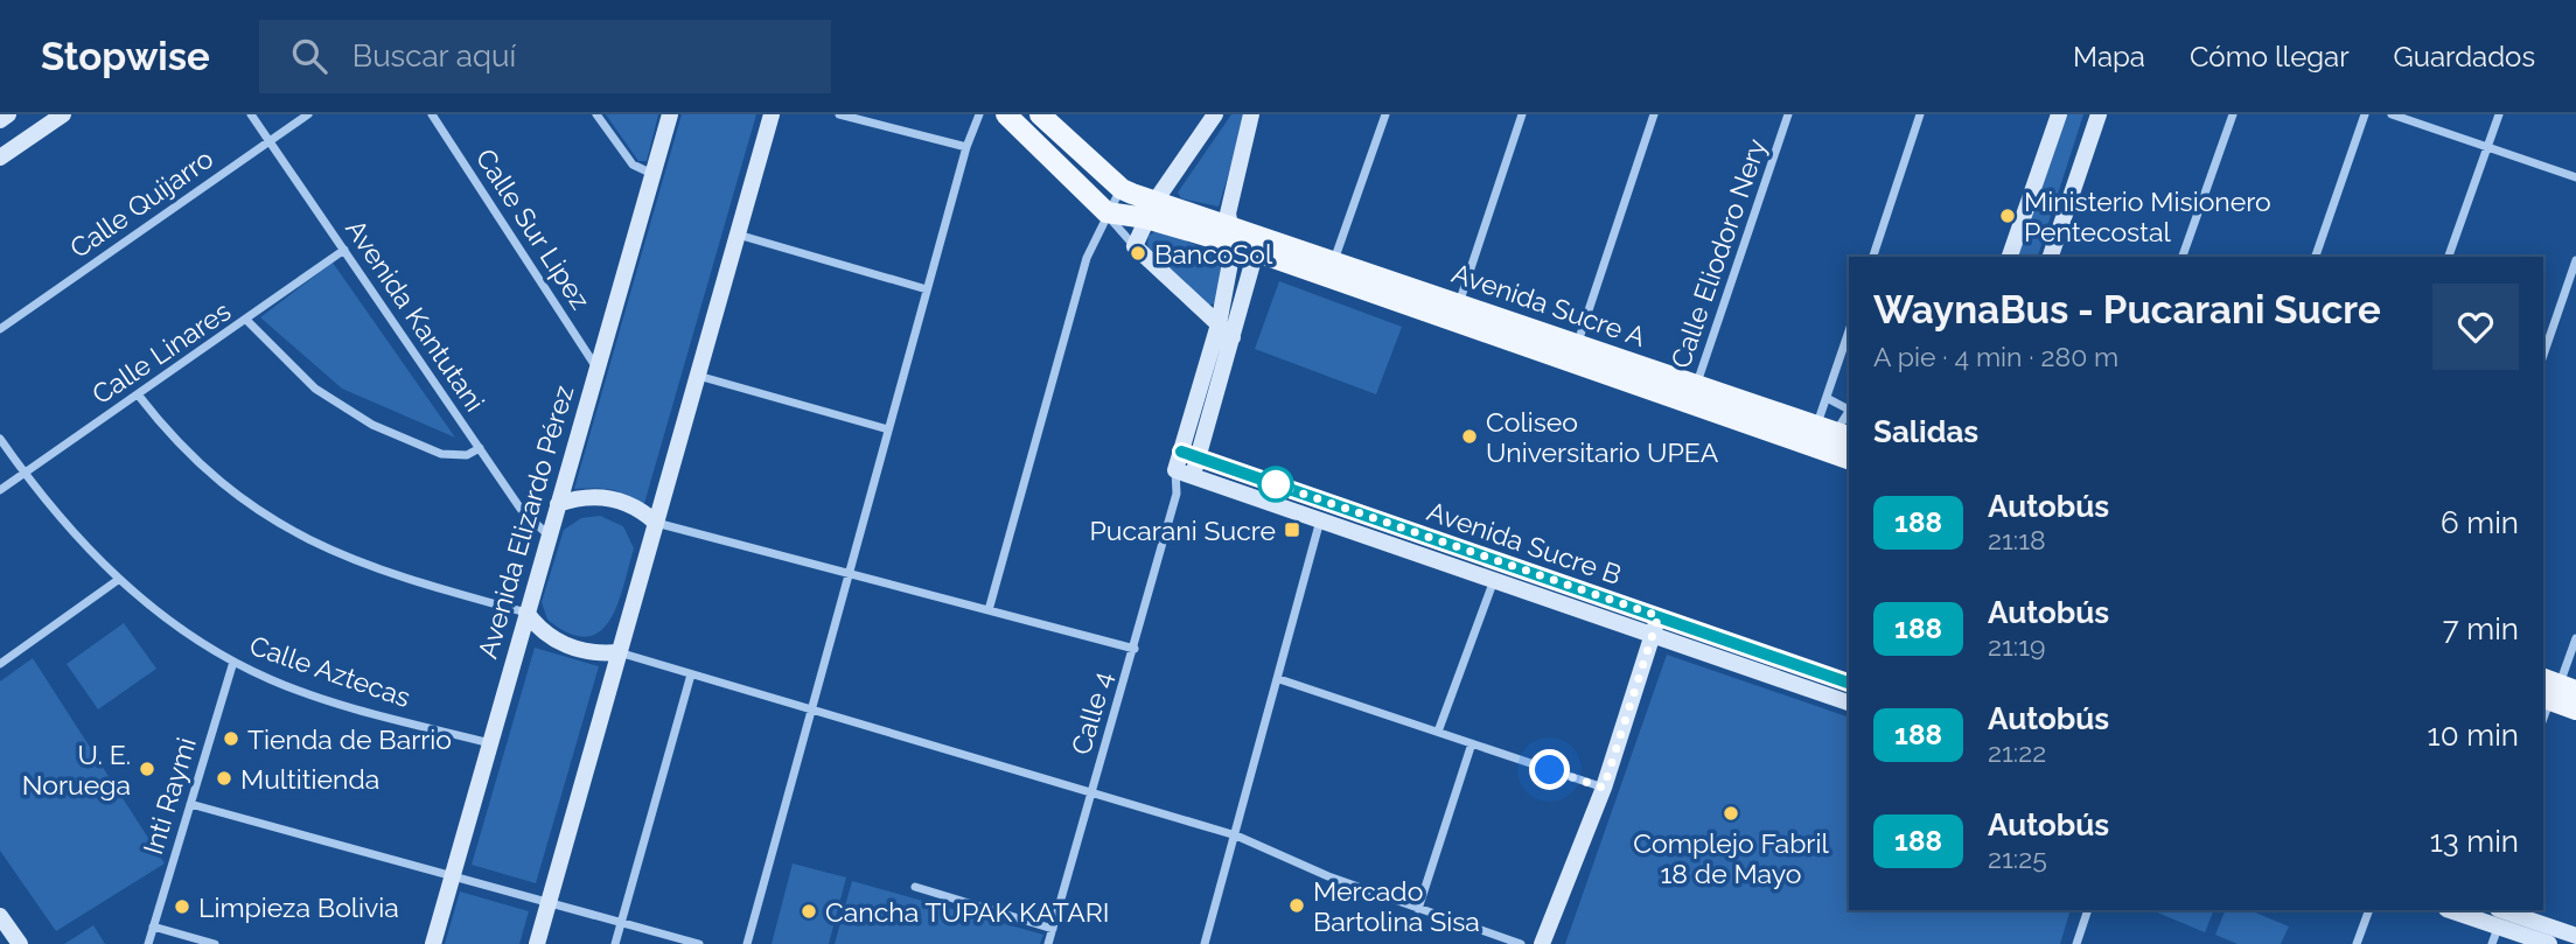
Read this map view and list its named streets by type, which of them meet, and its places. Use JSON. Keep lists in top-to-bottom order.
{
  "streets": {
    "main road": ["Avenida Sucre A"],
    "street": [
      "Calle Quijarro",
      "Calle Sur Lipez",
      "Calle Eliodoro Nery",
      "Avenida Kantutani",
      "Calle Linares",
      "Avenida Elizardo Pérez",
      "Avenida Sucre B",
      "Calle Aztecas",
      "Calle 4",
      "Inti Raymi"
    ]
  },
  "crossings": [
    ["Calle Quijarro", "Avenida Kantutani"],
    ["Calle Sur Lipez", "Avenida Elizardo Pérez"],
    ["Calle Eliodoro Nery", "Avenida Sucre A"],
    ["Avenida Kantutani", "Calle Linares"],
    ["Avenida Kantutani", "Avenida Elizardo Pérez"],
    ["Calle Linares", "Calle Aztecas"],
    ["Avenida Elizardo Pérez", "Calle Aztecas"],
    ["Calle Aztecas", "Inti Raymi"]
  ],
  "places": {
    "other": [
      "Ministerio Misionero Pentecostal",
      "BancoSol",
      "Coliseo Universitario UPEA",
      "Tienda de Barrio",
      "U. E. Noruega",
      "Multitienda",
      "Complejo Fabril 18 de Mayo",
      "Mercado Bartolina Sisa",
      "Limpieza Bolivia",
      "Cancha TUPAK KATARI"
    ],
    "transit": ["Pucarani Sucre"]
  },
  "lines": ["bus line 188"],
  "page": {
    "header": "Stopwise",
    "search": "Buscar aquí",
    "nav": ["Mapa", "Cómo llegar", "Guardados"],
    "heading": [
      ["WaynaBus - Pucarani Sucre", "A pie · 4 min · 280 m"],
      "Salidas"
    ],
    "list": [
      {
        "mark": "188",
        "name": "Autobús",
        "note": "21:18",
        "value": "6 min"
      },
      {
        "mark": "188",
        "name": "Autobús",
        "note": "21:19",
        "value": "7 min"
      },
      {
        "mark": "188",
        "name": "Autobús",
        "note": "21:22",
        "value": "10 min"
      },
      {
        "mark": "188",
        "name": "Autobús",
        "note": "21:25",
        "value": "13 min"
      }
    ]
  }
}
